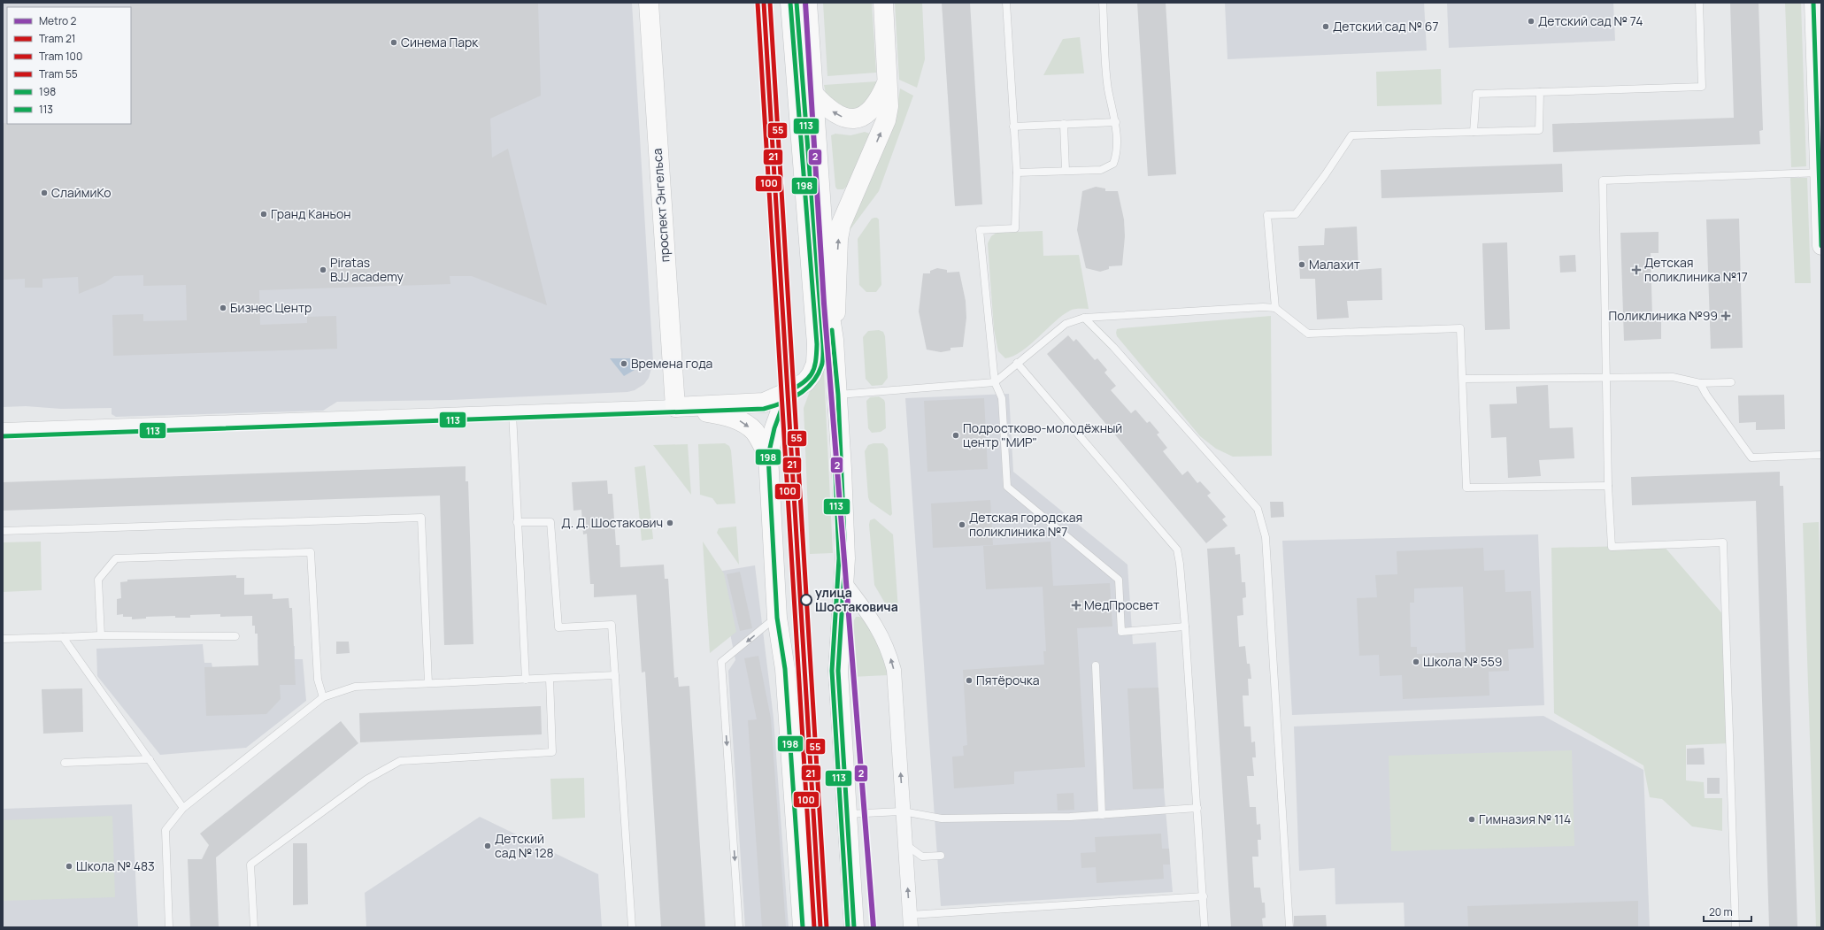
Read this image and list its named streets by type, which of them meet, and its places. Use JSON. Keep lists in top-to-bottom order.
{
  "streets": {
    "main road": ["проспект Энгельса"]
  },
  "places": {
    "other": [
      "Детский сад № 74",
      "Детский сад № 67",
      "Синема Парк",
      "СлаймиКо",
      "Гранд Каньон",
      "Малахит",
      "Piratas BJJ academy",
      "Бизнес Центр",
      "Времена года",
      "Подростково-молодёжный центр \"МИР\"",
      "Д. Д. Шостакович",
      "Детская городская поликлиника №7",
      "улица Шостаковича",
      "Школа № 559",
      "Пятёрочка",
      "Гимназия № 114",
      "Детский сад № 128",
      "Школа № 483"
    ],
    "health": ["Детская поликлиника №17", "Поликлиника №99", "МедПросвет"]
  },
  "lines": [
    "metro line 2",
    "tram line 21",
    "tram line 100",
    "tram line 55",
    "transit line 198",
    "transit line 113"
  ],
  "legend": [
    "Metro 2",
    "Tram 21",
    "Tram 100",
    "Tram 55",
    "198",
    "113"
  ],
  "scale_bar": "20 m"
}
